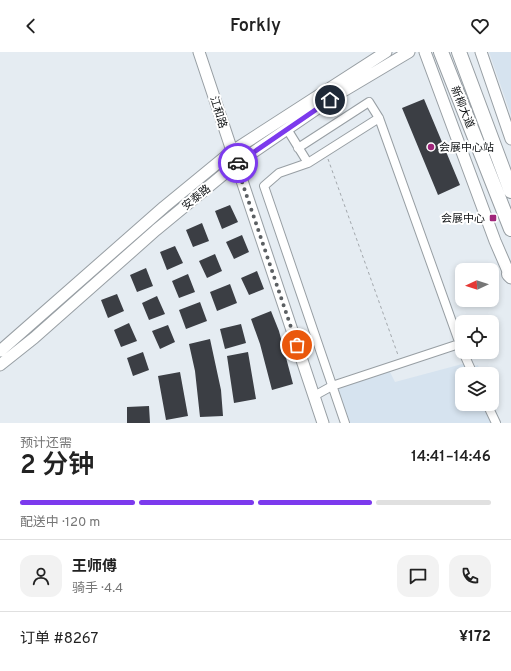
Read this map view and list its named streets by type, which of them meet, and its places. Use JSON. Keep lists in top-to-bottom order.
{
  "streets": {
    "highway": ["新柳大道"],
    "main road": ["江和路", "安泰路"]
  },
  "crossings": [
    ["江和路", "安泰路"]
  ],
  "places": {
    "other": ["会展中心站"],
    "transit": ["会展中心"]
  },
  "north": "left",
  "page": {
    "header": "Forkly",
    "heading": ["2 分钟", "预计还需", "14:41–14:46"],
    "panel": [
      "王师傅",
      "骑手 · 4.4",
      "订单 #8267",
      "¥172"
    ],
    "bar": "配送中 · 120 m"
  }
}
